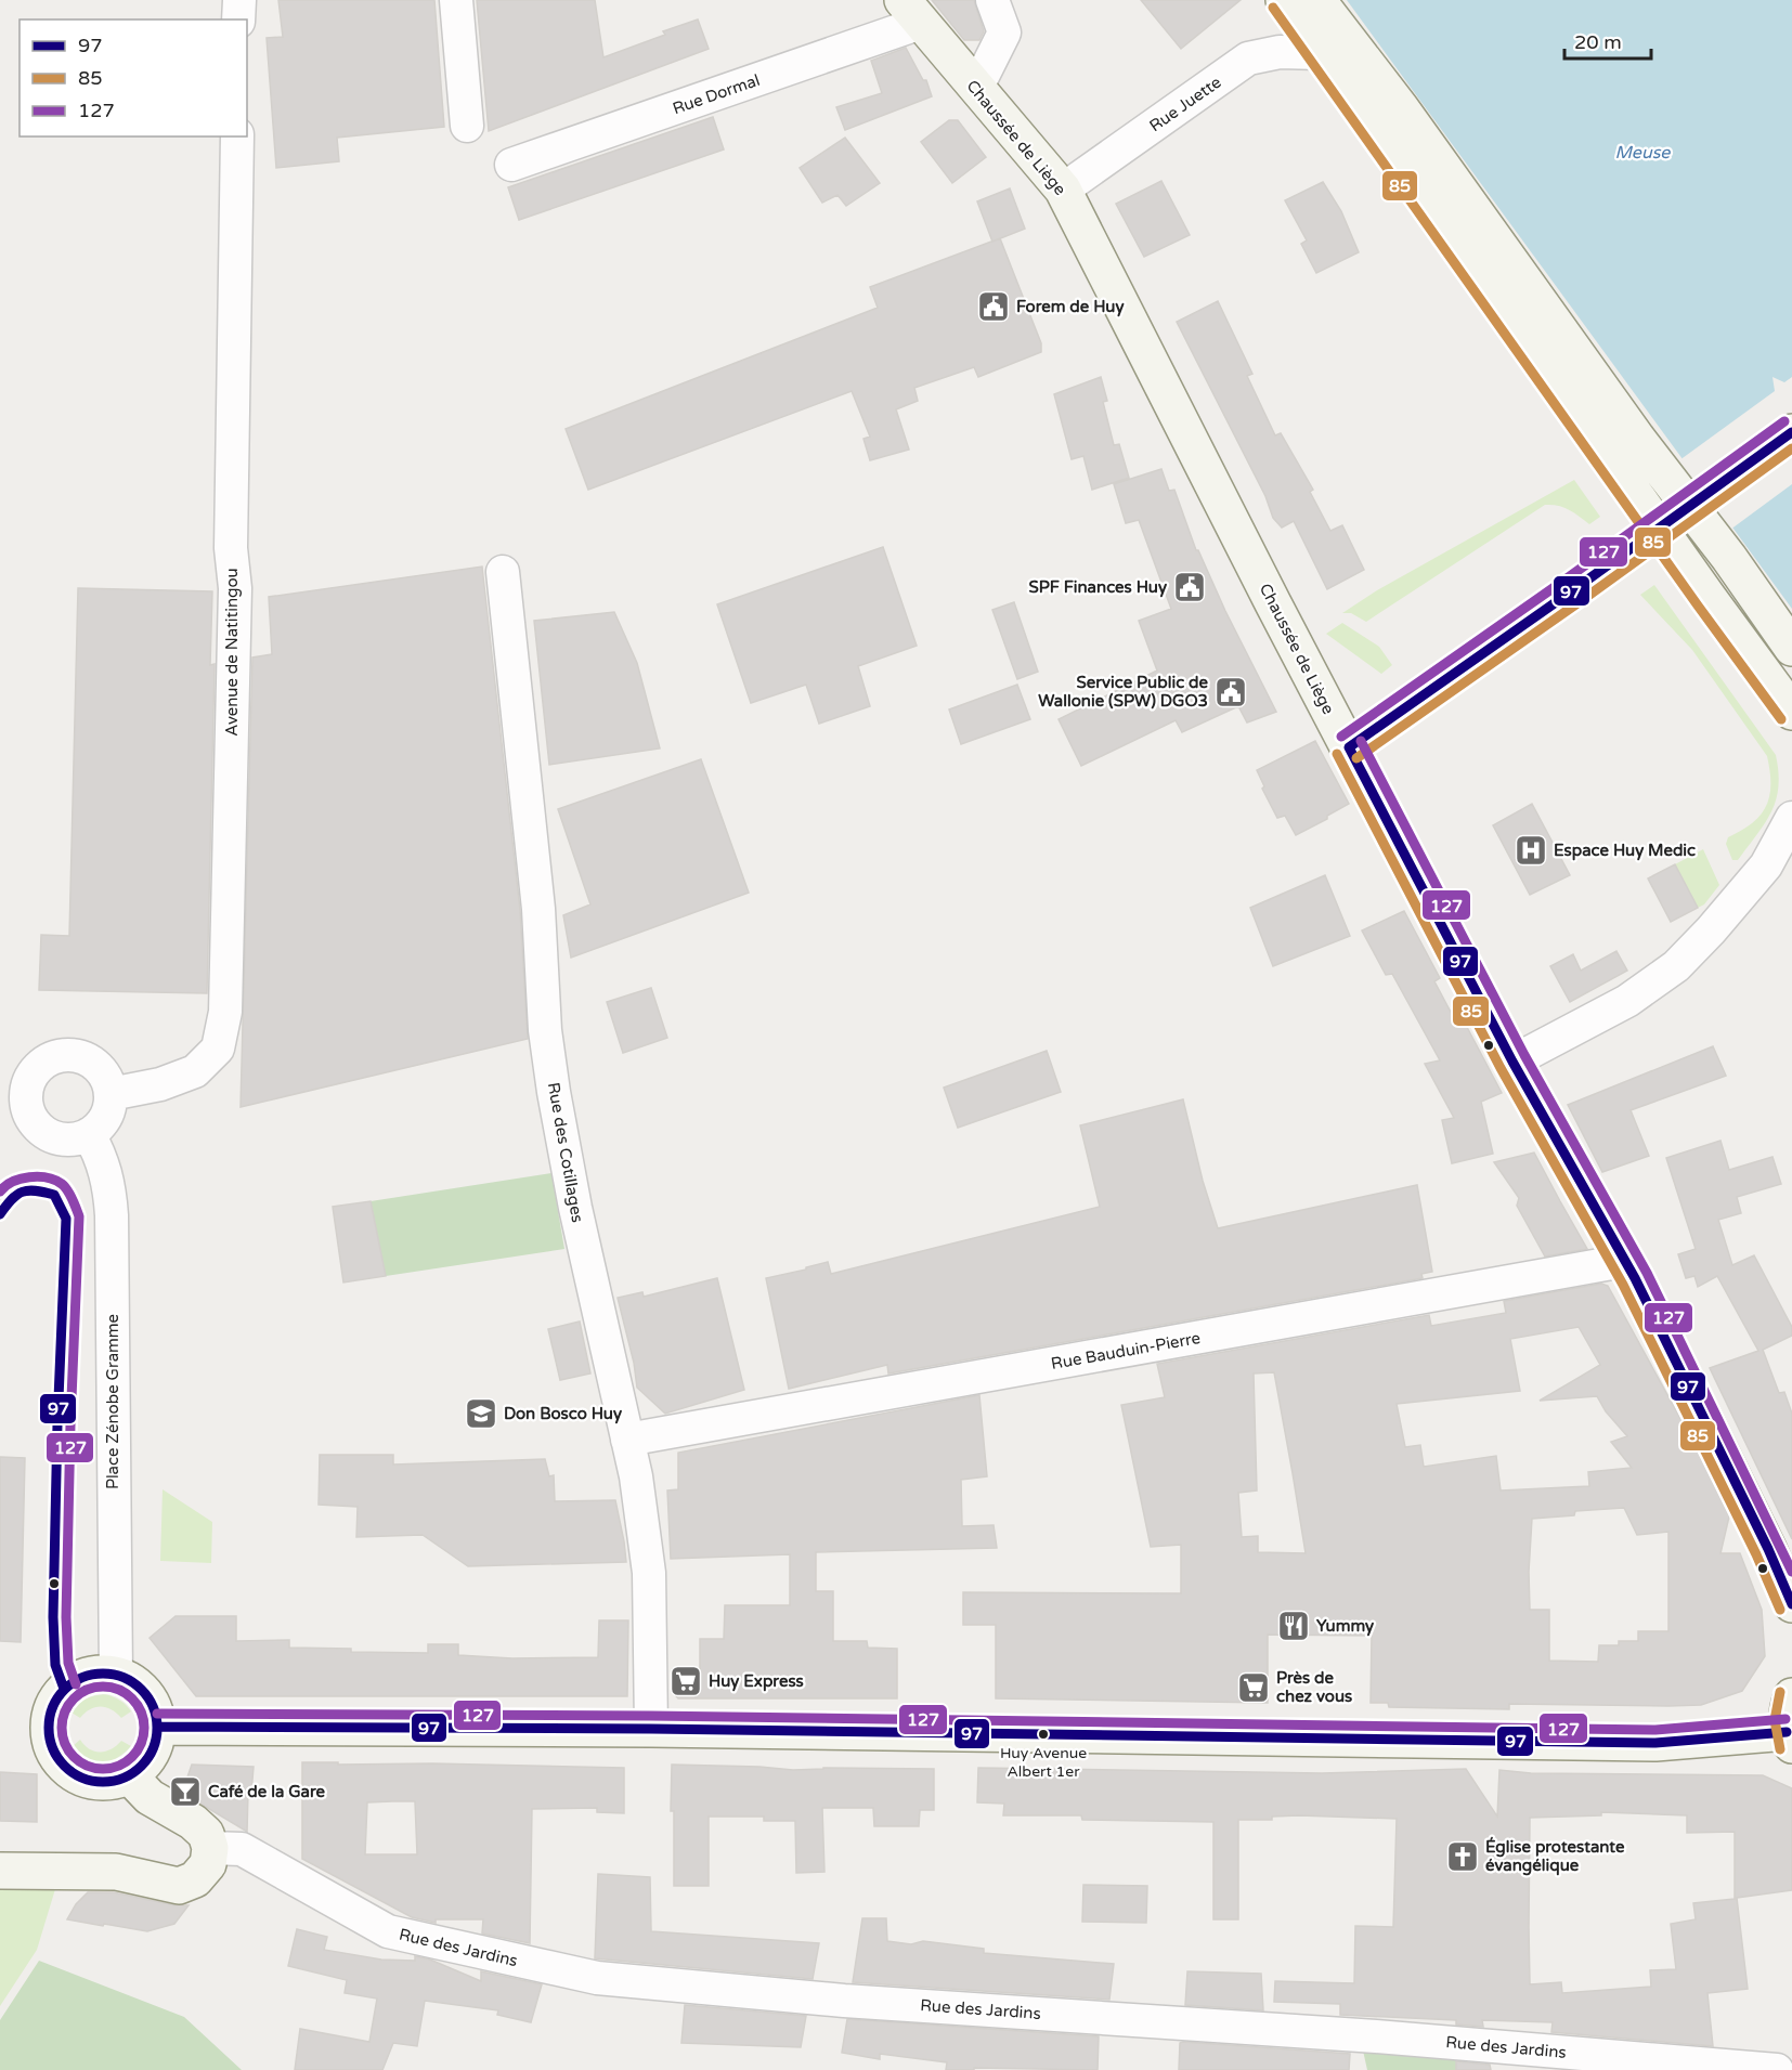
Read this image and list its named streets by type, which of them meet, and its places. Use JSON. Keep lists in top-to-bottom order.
{
  "streets": {
    "street": [
      "Rue Dormal",
      "Rue Juette",
      "Chaussée de Liège",
      "Avenue de Natitingou",
      "Rue des Cotillages",
      "Rue Bauduin-Pierre",
      "Place Zénobe Gramme",
      "Rue des Jardins"
    ]
  },
  "crossings": [
    ["Rue Dormal", "Chaussée de Liège"],
    ["Rue Juette", "Chaussée de Liège"],
    ["Chaussée de Liège", "Rue Bauduin-Pierre"],
    ["Avenue de Natitingou", "Place Zénobe Gramme"],
    ["Rue des Cotillages", "Rue Bauduin-Pierre"]
  ],
  "water": ["Meuse"],
  "places": {
    "public building": ["Forem de Huy", "SPF Finances Huy", "Service Public de Wallonie (SPW) DGO3"],
    "hospital": ["Espace Huy Medic"],
    "school or university": ["Don Bosco Huy"],
    "restaurant": ["Yummy"],
    "supermarket": ["Huy Express", "Près de chez vous"],
    "other": ["Huy Avenue Albert 1er"],
    "bar": ["Café de la Gare"],
    "church": ["Église protestante évangélique"]
  },
  "lines": ["transit line 85", "transit line 127", "transit line 97"],
  "legend": ["97", "85", "127"],
  "scale_bar": "20 m"
}
